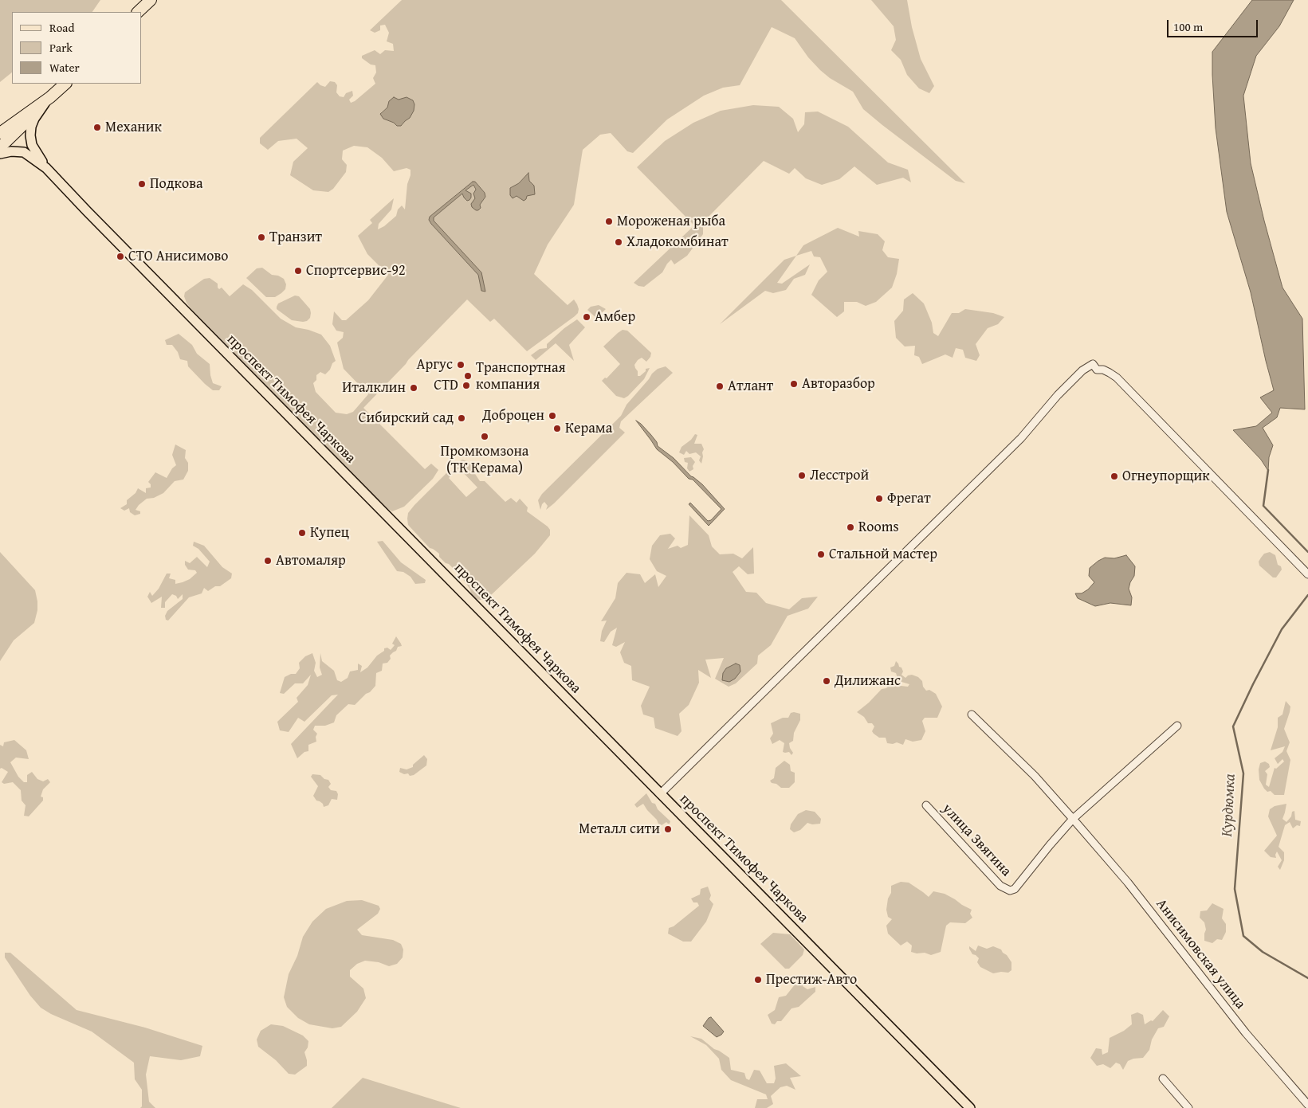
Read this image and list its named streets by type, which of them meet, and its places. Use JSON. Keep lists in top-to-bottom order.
{
  "streets": {
    "main road": ["проспект Тимофея Чаркова"],
    "street": ["улица Звягина", "Анисимовская улица"]
  },
  "crossings": [
    ["улица Звягина", "Анисимовская улица"]
  ],
  "water": ["Курдюмка"],
  "places": [
    "Механик",
    "Подкова",
    "Мороженая рыба",
    "Транзит",
    "Хладокомбинат",
    "СТО Анисимово",
    "Спортсервис-92",
    "Амбер",
    "Аргус",
    "Транспортная компания",
    "Авторазбор",
    "CTD",
    "Атлант",
    "Италклин",
    "Доброцен",
    "Сибирский сад",
    "Керама",
    "Промкомзона (ТК Керама)",
    "Лесстрой",
    "Огнеупорщик",
    "Фрегат",
    "Rooms",
    "Купец",
    "Стальной мастер",
    "Автомаляр",
    "Дилижанс",
    "Металл сити",
    "Престиж-Авто"
  ],
  "legend": ["Road", "Park", "Water"],
  "scale_bar": "100 m"
}
